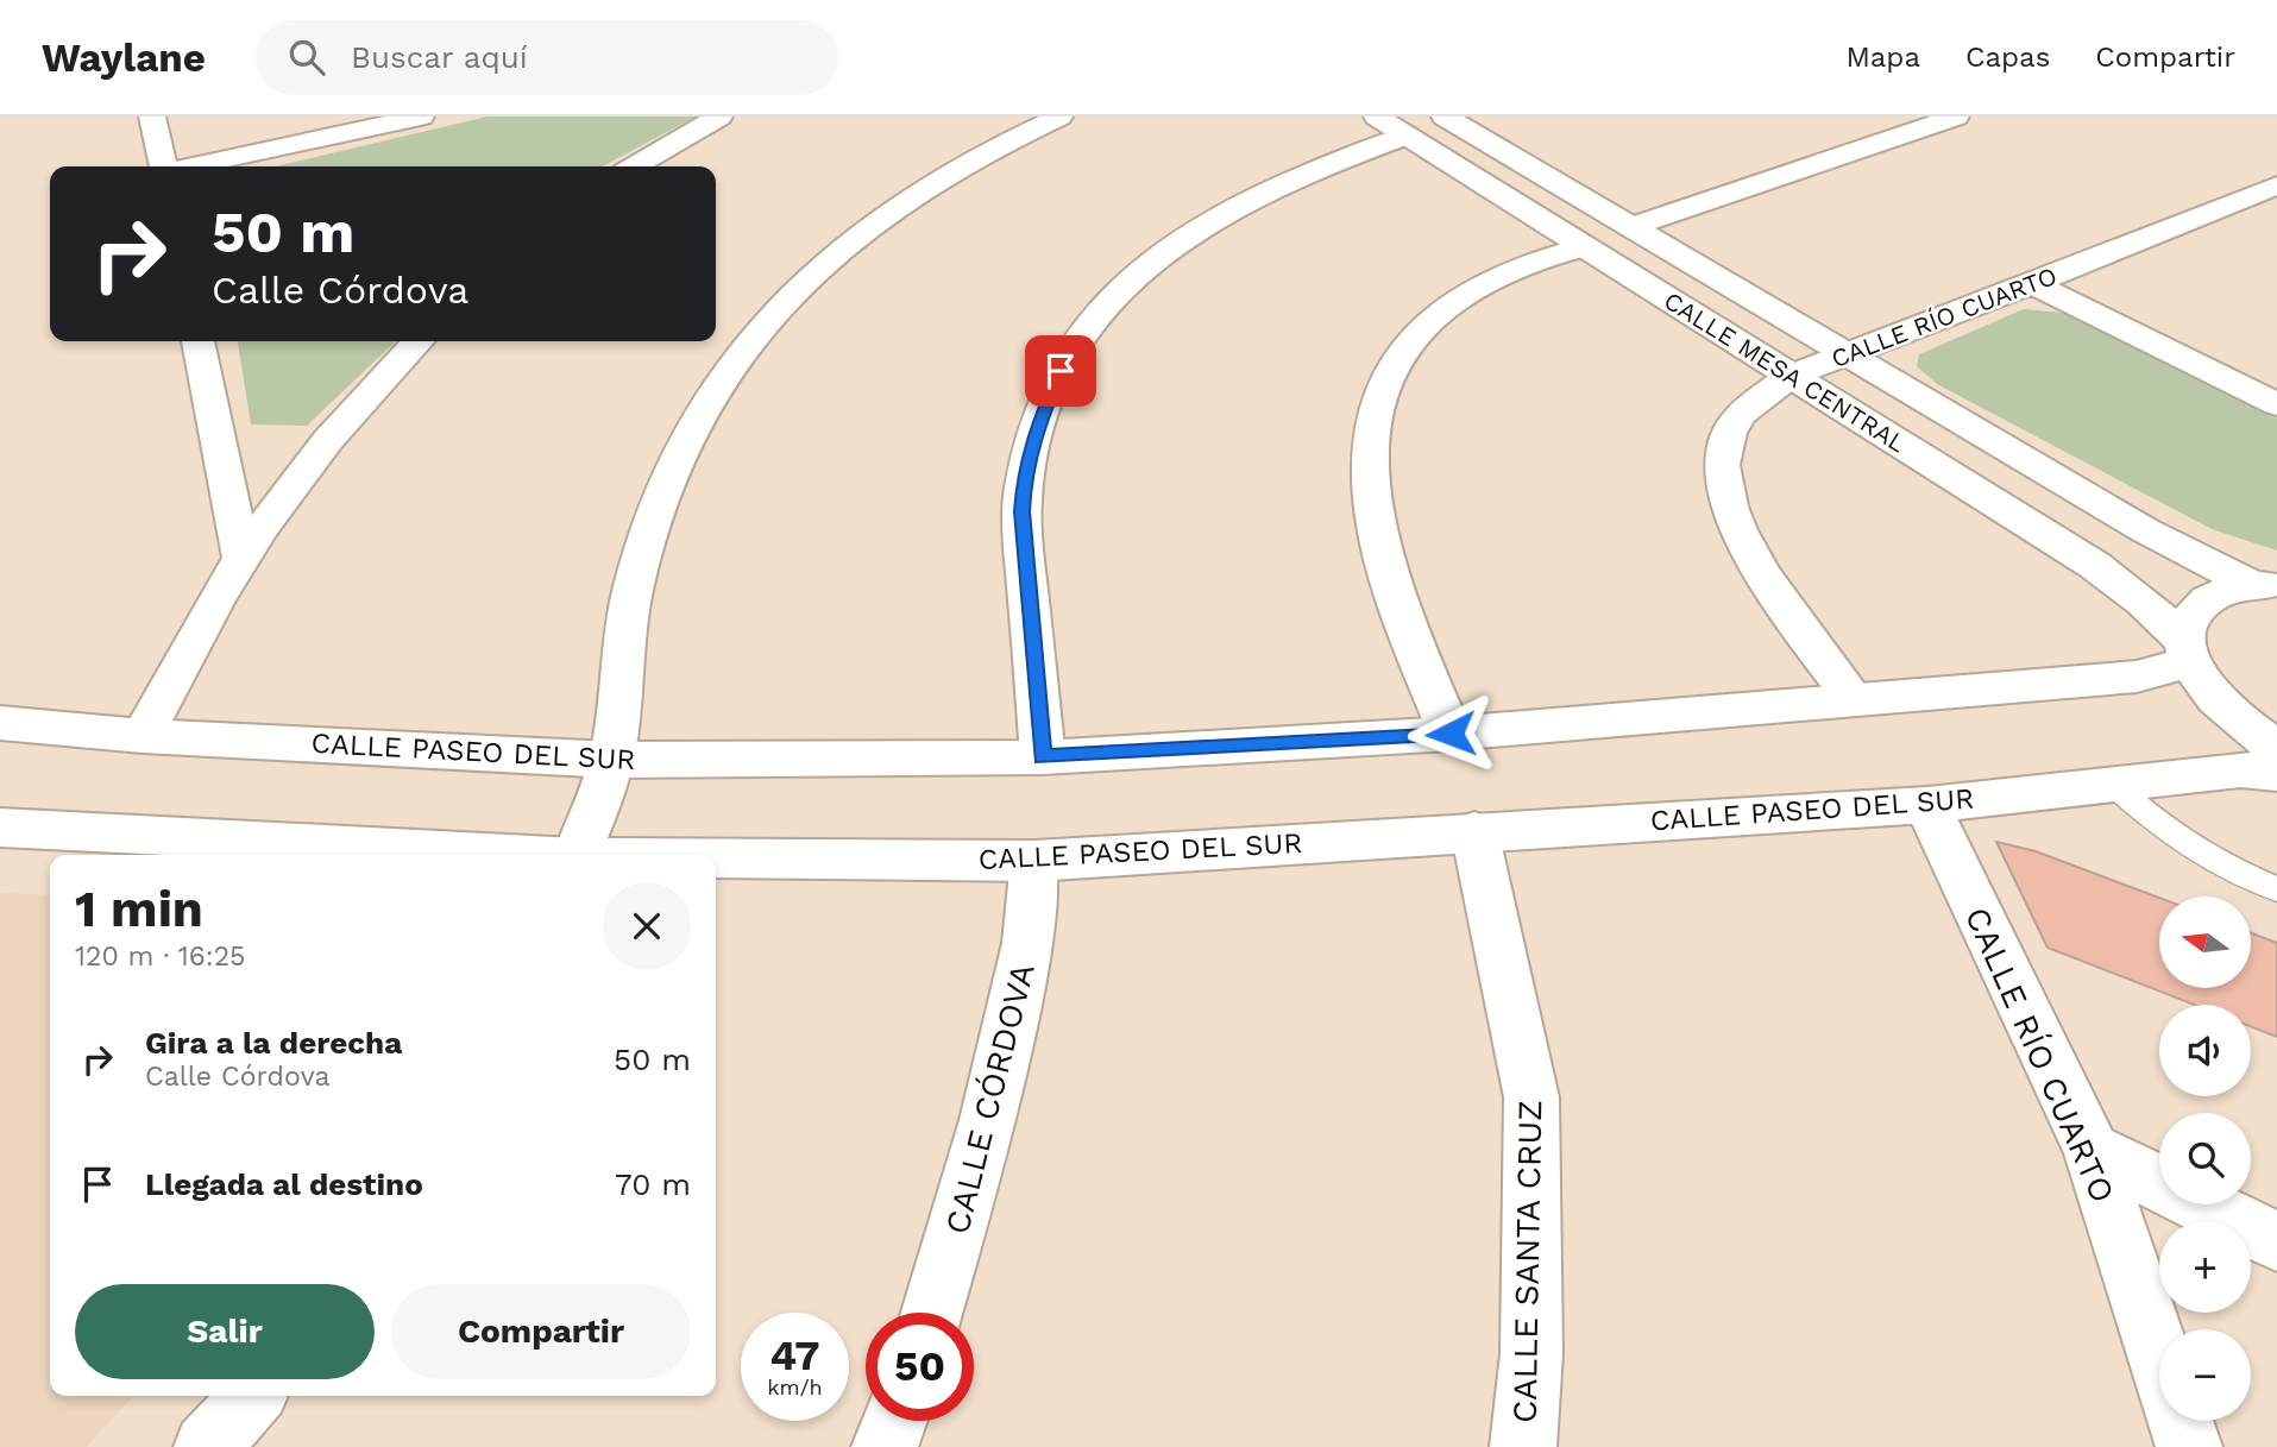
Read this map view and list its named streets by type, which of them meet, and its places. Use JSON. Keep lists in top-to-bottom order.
{
  "streets": {
    "street": [
      "CALLE RÍO CUARTO",
      "CALLE MESA CENTRAL",
      "CALLE PASEO DEL SUR",
      "CALLE CÓRDOVA",
      "CALLE SANTA CRUZ"
    ]
  },
  "crossings": [
    ["CALLE RÍO CUARTO", "CALLE MESA CENTRAL"],
    ["CALLE RÍO CUARTO", "CALLE PASEO DEL SUR"],
    ["CALLE MESA CENTRAL", "CALLE PASEO DEL SUR"],
    ["CALLE PASEO DEL SUR", "CALLE CÓRDOVA"],
    ["CALLE PASEO DEL SUR", "CALLE SANTA CRUZ"]
  ],
  "north": "left",
  "page": {
    "header": "Waylane",
    "search": "Buscar aquí",
    "nav": ["Mapa", "Capas", "Compartir"],
    "turn": ["50 m", "Calle Córdova"],
    "heading": ["1 min", "120 m · 16:25"],
    "map_buttons": ["+", "−"],
    "list": [
      {
        "name": "Gira a la derecha",
        "note": "Calle Córdova",
        "value": "50 m"
      },
      {
        "name": "Llegada al destino",
        "value": "70 m"
      }
    ],
    "buttons": ["Salir", "Compartir"],
    "speed": "47 km/h",
    "limit": "50"
  }
}
